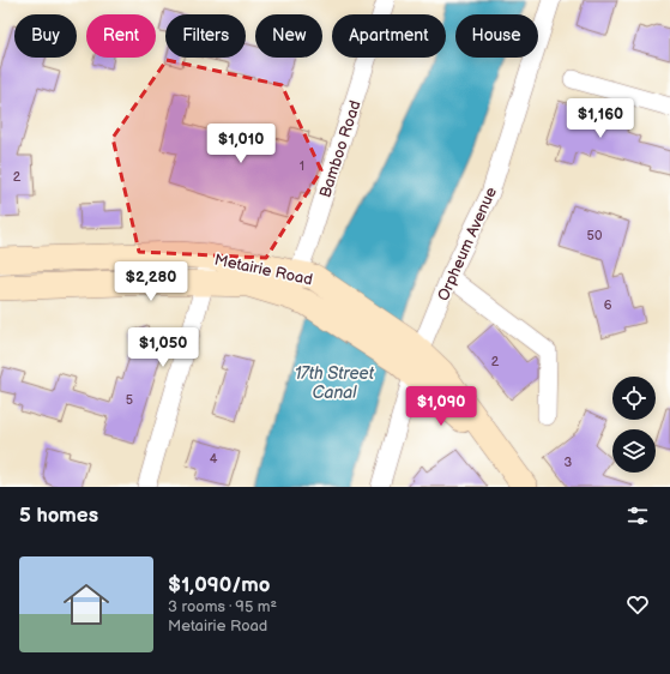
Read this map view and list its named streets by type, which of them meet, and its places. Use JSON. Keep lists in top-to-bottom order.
{
  "streets": {
    "main road": ["Metairie Road"],
    "street": ["Bamboo Road", "Orpheum Avenue"]
  },
  "crossings": [
    ["Bamboo Road", "Metairie Road"],
    ["Orpheum Avenue", "Metairie Road"]
  ],
  "water": ["17th Street Canal"],
  "house_numbers": [
    "1",
    "2",
    "50",
    "6",
    "2",
    "5",
    "4",
    "3"
  ],
  "page": {
    "chip": [
      "Buy",
      "Rent",
      "Filters",
      "New",
      "Apartment",
      "House"
    ],
    "price": [
      "$1,160",
      "$1,010",
      "$2,280",
      "$1,050",
      "$1,090"
    ],
    "heading": "5 homes",
    "list": [
      {
        "name": "$1,090/mo",
        "note": "3 rooms · 95 m² · Metairie Road"
      }
    ]
  }
}
